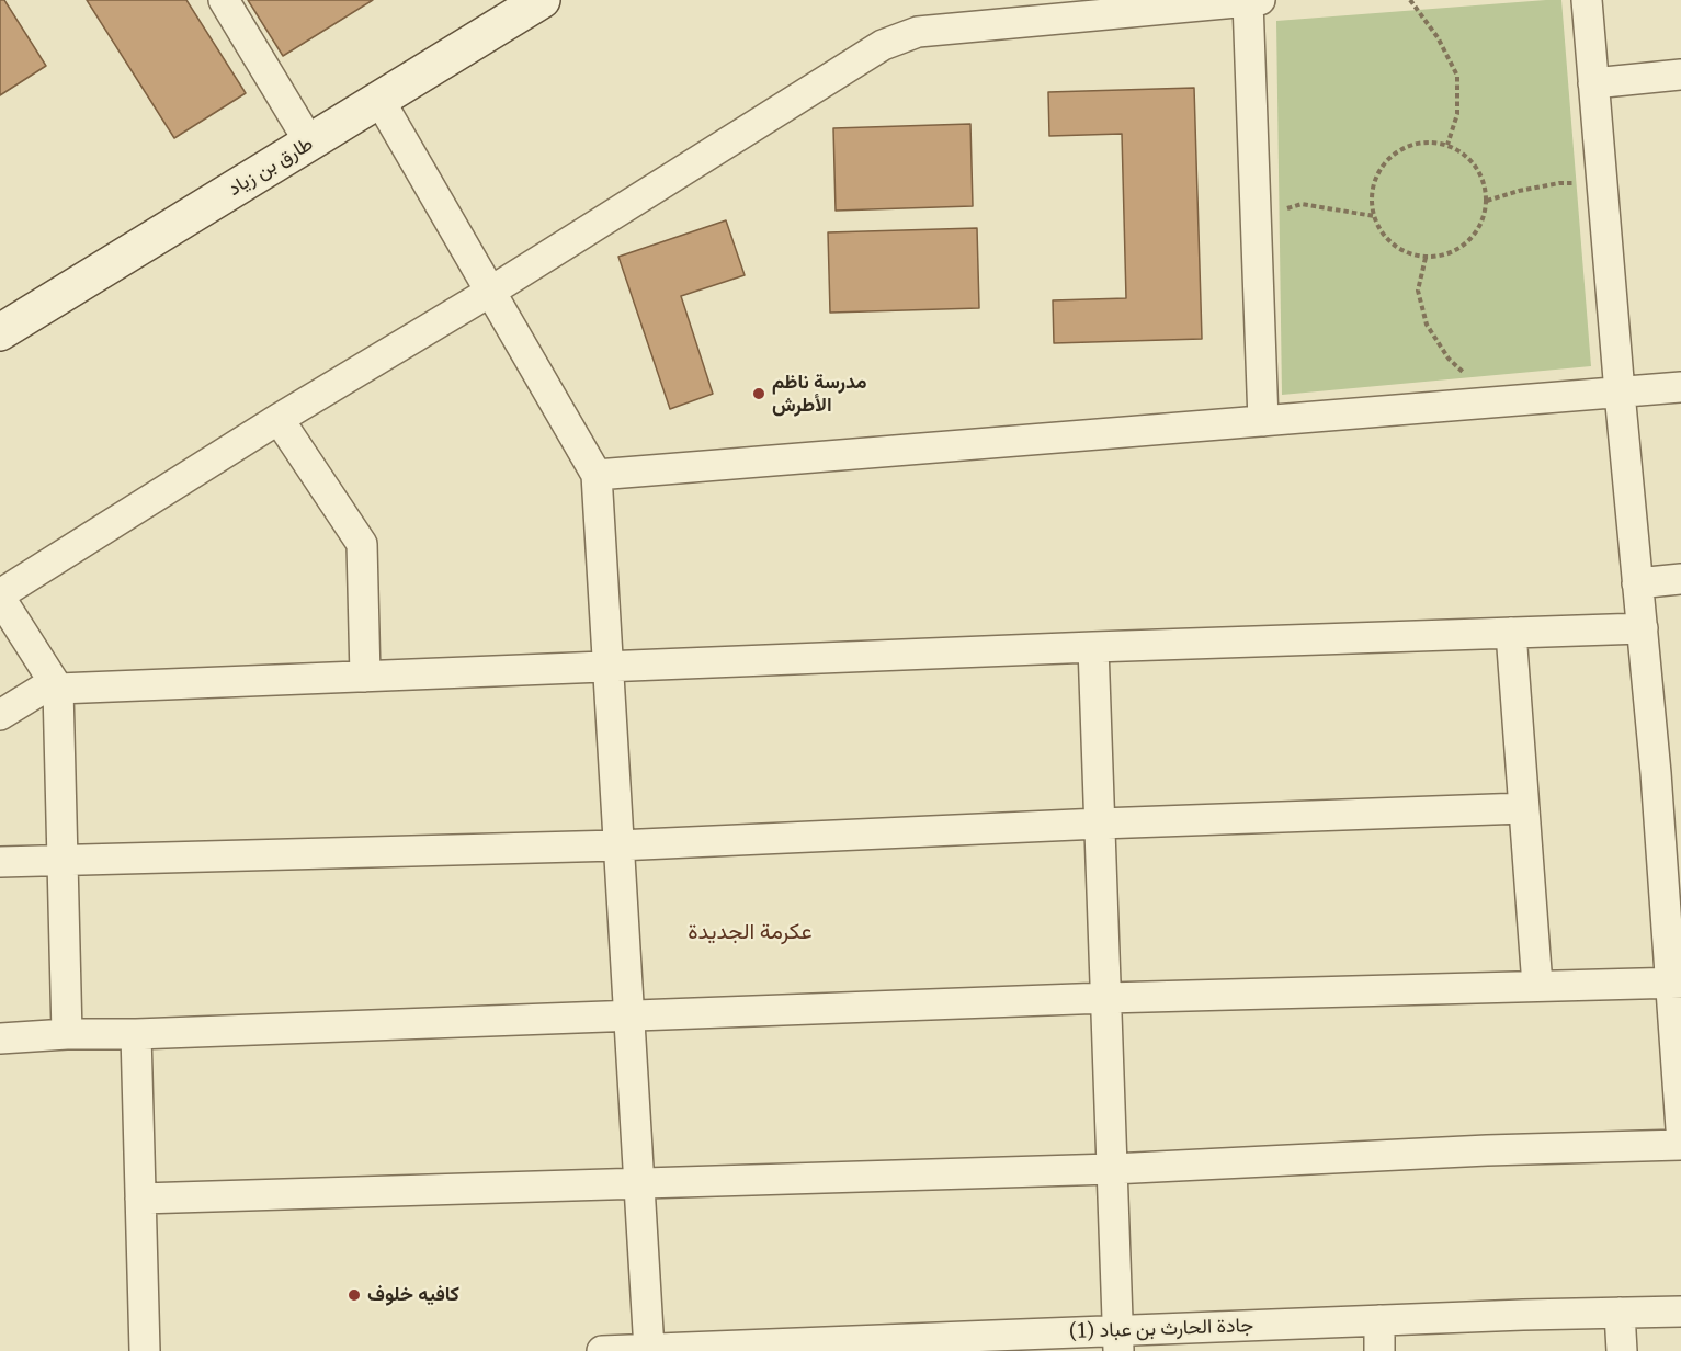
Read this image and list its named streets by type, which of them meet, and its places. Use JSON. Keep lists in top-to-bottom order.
{
  "streets": {
    "main road": ["طارق بن زياد"],
    "street": ["جادة الحارث بن عباد (1)"]
  },
  "districts": ["عكرمة الجديدة"],
  "places": ["مدرسة ناظم الأطرش", "كافيه خلوف"]
}
